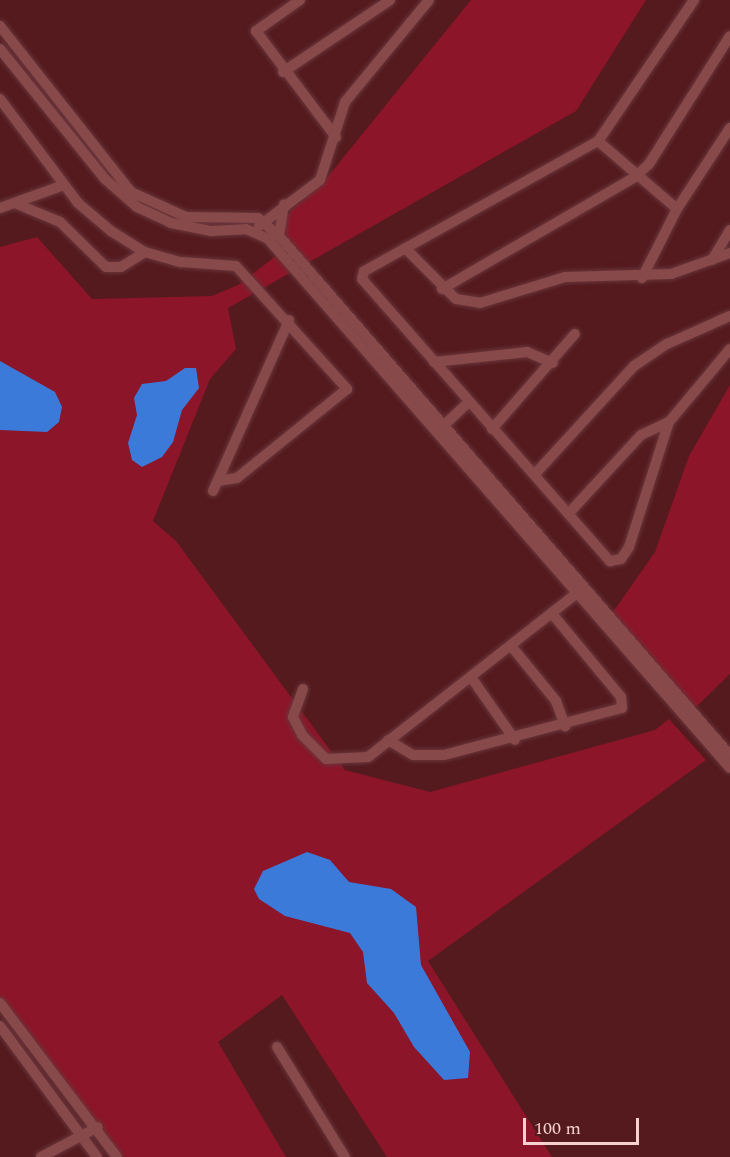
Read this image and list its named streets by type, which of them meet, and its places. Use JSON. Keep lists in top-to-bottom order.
{
  "scale_bar": "100 m"
}
